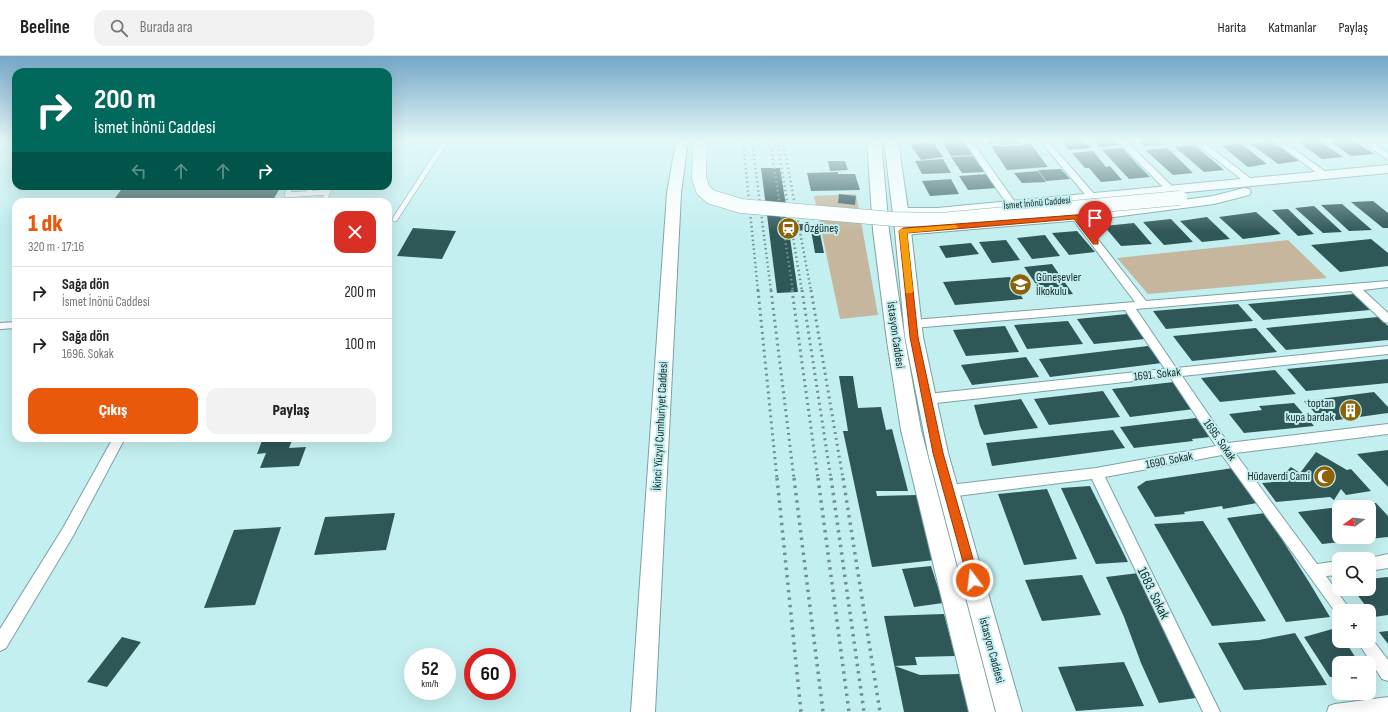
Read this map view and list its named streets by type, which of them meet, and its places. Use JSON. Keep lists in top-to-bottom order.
{
  "streets": {
    "main road": ["İsmet İnönü Caddesi", "İstasyon Caddesi", "İkinci Yüzyıl Cumhuriyet Caddesi"],
    "street": [
      "1691. Sokak",
      "1695. Sokak",
      "1690. Sokak",
      "1683. Sokak"
    ]
  },
  "crossings": [
    ["İsmet İnönü Caddesi", "İstasyon Caddesi"],
    ["İstasyon Caddesi", "1691. Sokak"],
    ["İstasyon Caddesi", "1690. Sokak"],
    ["1691. Sokak", "1695. Sokak"],
    ["1695. Sokak", "1690. Sokak"],
    ["1690. Sokak", "1683. Sokak"]
  ],
  "places": {
    "station": ["Özgüneş"],
    "school or university": ["Güneşevler İlkokulu"],
    "building": ["toptan kupa bardak"],
    "mosque": ["Hüdaverdi Cami"]
  },
  "north": "left",
  "page": {
    "header": "Beeline",
    "search": "Burada ara",
    "nav": ["Harita", "Katmanlar", "Paylaş"],
    "turn": ["200 m", "İsmet İnönü Caddesi"],
    "heading": ["1 dk", "320 m · 17:16"],
    "list": [
      {
        "name": "Sağa dön",
        "note": "İsmet İnönü Caddesi",
        "value": "200 m"
      },
      {
        "name": "Sağa dön",
        "note": "1696. Sokak",
        "value": "100 m"
      }
    ],
    "buttons": ["Çıkış", "Paylaş"],
    "map_buttons": ["+", "−"],
    "speed": "52 km/h",
    "limit": "60"
  }
}
